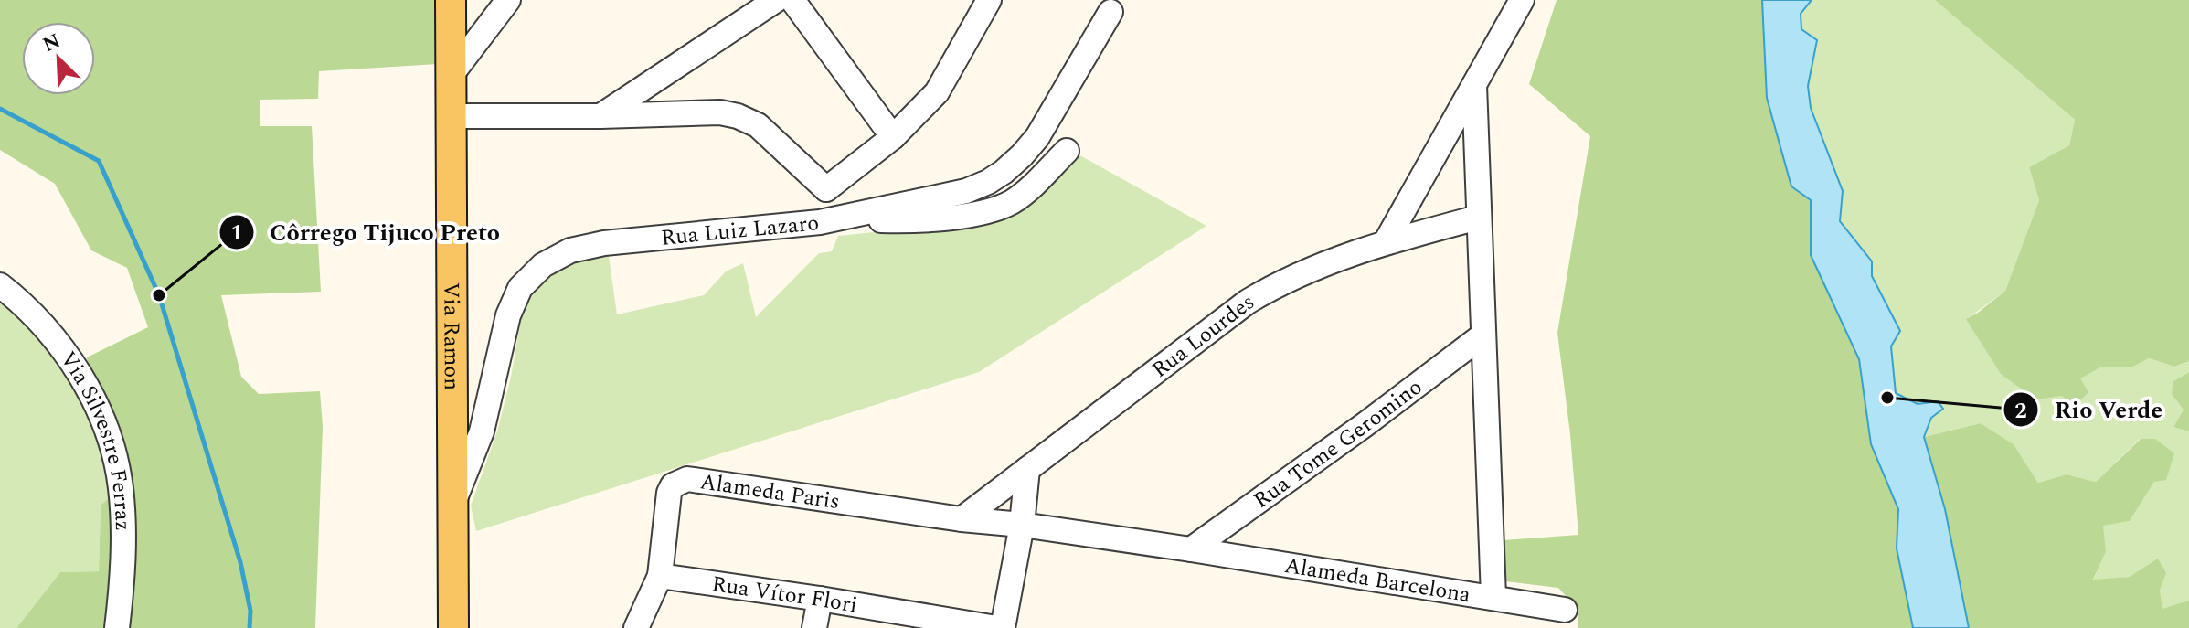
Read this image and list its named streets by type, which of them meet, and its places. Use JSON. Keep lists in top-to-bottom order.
{
  "streets": {
    "main road": ["Via Ramon"],
    "street": [
      "Rua Luiz Lazaro",
      "Rua Lourdes",
      "Rua Tome Geromino",
      "Via Silvestre Ferraz",
      "Alameda Paris",
      "Alameda Barcelona",
      "Rua Vítor Flori"
    ]
  },
  "crossings": [
    ["Rua Luiz Lazaro", "Via Ramon"],
    ["Rua Lourdes", "Alameda Paris"],
    ["Rua Tome Geromino", "Alameda Barcelona"],
    ["Alameda Paris", "Alameda Barcelona"],
    ["Alameda Paris", "Rua Vítor Flori"]
  ],
  "places": ["Côrrego Tijuco Preto", "Rio Verde"],
  "north": "top left"
}
